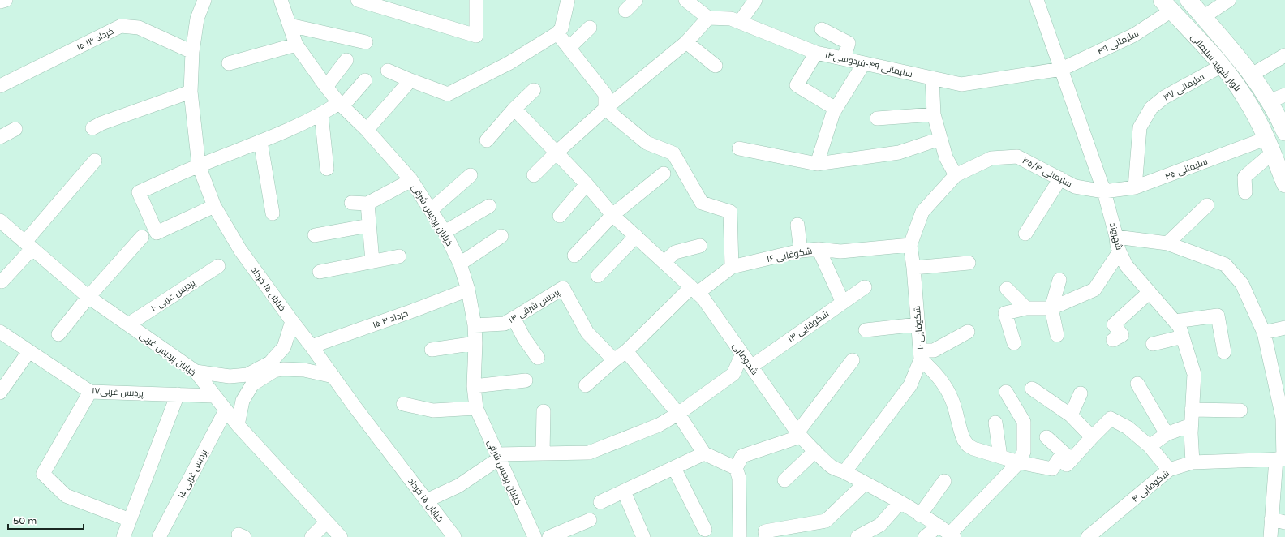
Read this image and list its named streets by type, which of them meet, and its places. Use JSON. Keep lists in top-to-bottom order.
{
  "streets": {
    "main road": ["بلوار شهید سلیمانی"],
    "street": [
      "۱۵ خرداد ۱۳",
      "سلیمانی ۴۹",
      "سلیمانی ۴۹-فردوسی۱۴",
      "سلیمانی ۴۷",
      "سلیمانی ۴۵",
      "سلیمانی ۴۵/۴",
      "خیابان پردیس شرقی",
      "شهروند",
      "شکوفایی ۱۶",
      "خیابان ۱۵ خرداد",
      "پردیس غربی ۱۰",
      "پردیس شرقی ۱۴",
      "۱۵ خرداد ۴",
      "شکوفایی ۱۴",
      "شکوفایی ۱۰",
      "خیابان پردیس غربی",
      "شکوفایی",
      "پردیس غربی۱۷",
      "پردیس غربی ۱۵",
      "شکوفایی ۴"
    ]
  },
  "crossings": [
    ["۱۵ خرداد ۱۳", "خیابان ۱۵ خرداد"],
    ["سلیمانی ۴۹", "بلوار شهید سلیمانی"],
    ["سلیمانی ۴۹", "سلیمانی ۴۹-فردوسی۱۴"],
    ["سلیمانی ۴۹", "شهروند"],
    ["بلوار شهید سلیمانی", "سلیمانی ۴۷"],
    ["بلوار شهید سلیمانی", "سلیمانی ۴۵"],
    ["سلیمانی ۴۹-فردوسی۱۴", "شهروند"],
    ["سلیمانی ۴۷", "سلیمانی ۴۵"],
    ["سلیمانی ۴۵", "سلیمانی ۴۵/۴"],
    ["سلیمانی ۴۵", "شهروند"],
    ["سلیمانی ۴۵/۴", "شهروند"],
    ["سلیمانی ۴۵/۴", "شکوفایی ۱۰"],
    ["خیابان پردیس شرقی", "پردیس شرقی ۱۴"],
    ["خیابان پردیس شرقی", "۱۵ خرداد ۴"],
    ["شهروند", "شکوفایی ۴"],
    ["شکوفایی ۱۶", "پردیس شرقی ۱۴"],
    ["شکوفایی ۱۶", "شکوفایی ۱۰"],
    ["شکوفایی ۱۶", "شکوفایی"],
    ["خیابان ۱۵ خرداد", "۱۵ خرداد ۴"],
    ["پردیس غربی ۱۰", "خیابان پردیس غربی"],
    ["شکوفایی ۱۴", "شکوفایی"],
    ["شکوفایی ۱۰", "شکوفایی"],
    ["خیابان پردیس غربی", "پردیس غربی۱۷"],
    ["خیابان پردیس غربی", "پردیس غربی ۱۵"]
  ],
  "scale_bar": "50 m"
}
